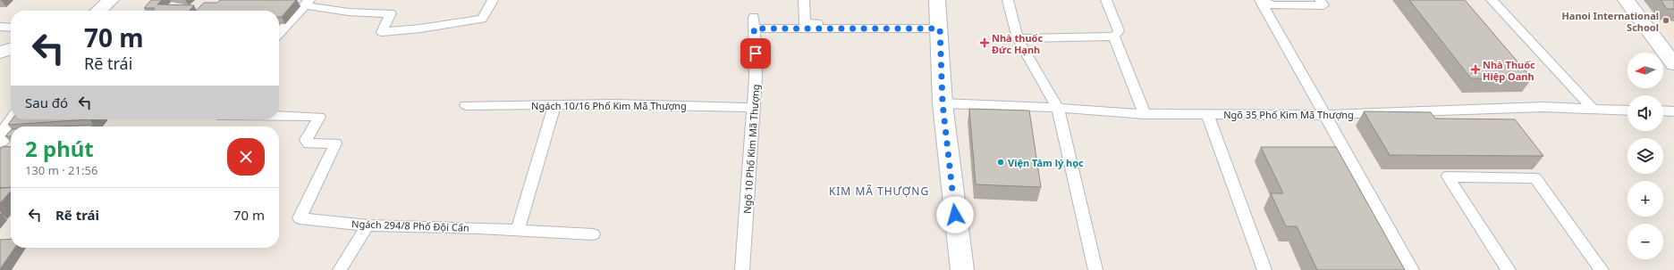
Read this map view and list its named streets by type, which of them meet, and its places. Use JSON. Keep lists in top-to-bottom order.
{
  "streets": {
    "lane": [
      "Ngách 10/16 Phố Kim Mã Thượng",
      "Ngõ 35 Phố Kim Mã Thượng",
      "Ngõ 10 Phố Kim Mã Thượng",
      "Ngách 294/8 Phố Đội Cấn"
    ]
  },
  "crossings": [
    ["Ngách 10/16 Phố Kim Mã Thượng", "Ngõ 10 Phố Kim Mã Thượng"]
  ],
  "districts": ["KIM MÃ THƯỢNG"],
  "places": {
    "other": ["Hanoi International School", "Viện Tâm lý học"],
    "health": ["Nhà thuốc Đức Hạnh", "Nhà Thuốc Hiệp Oanh"]
  },
  "north": "left",
  "page": {
    "turn": ["70 m", "Rẽ trái"],
    "map_buttons": ["+", "−"],
    "then": "Sau đó",
    "heading": ["2 phút", "130 m · 21:56"],
    "list": [
      {
        "name": "Rẽ trái",
        "value": "70 m"
      }
    ]
  }
}
